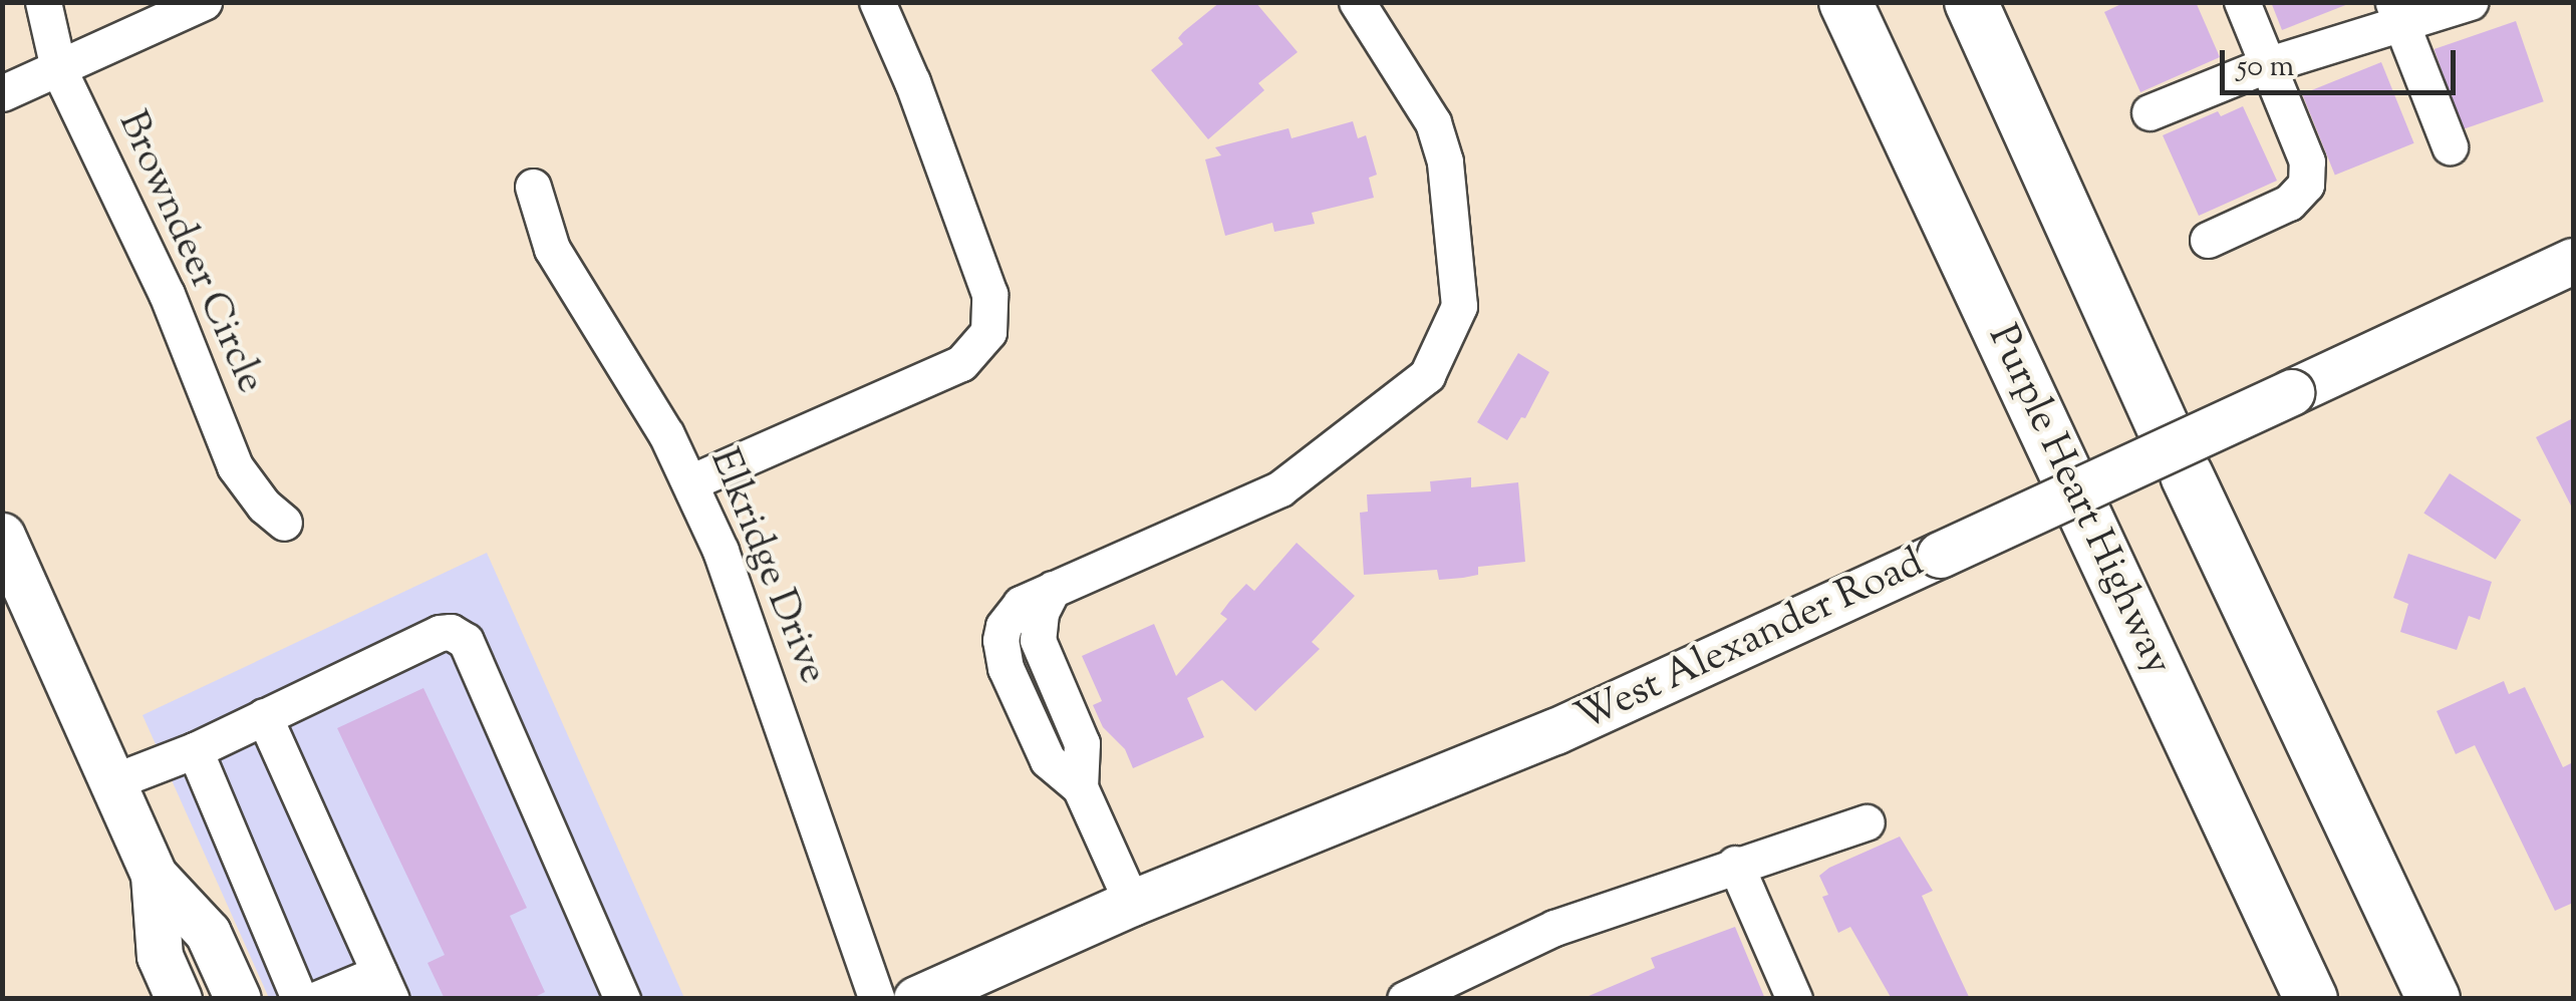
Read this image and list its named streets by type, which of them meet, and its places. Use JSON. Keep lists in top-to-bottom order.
{
  "streets": {
    "highway": ["Purple Heart Highway"],
    "main road": ["West Alexander Road"],
    "street": ["Browndeer Circle", "Elkridge Drive"]
  },
  "scale_bar": "50 m"
}
